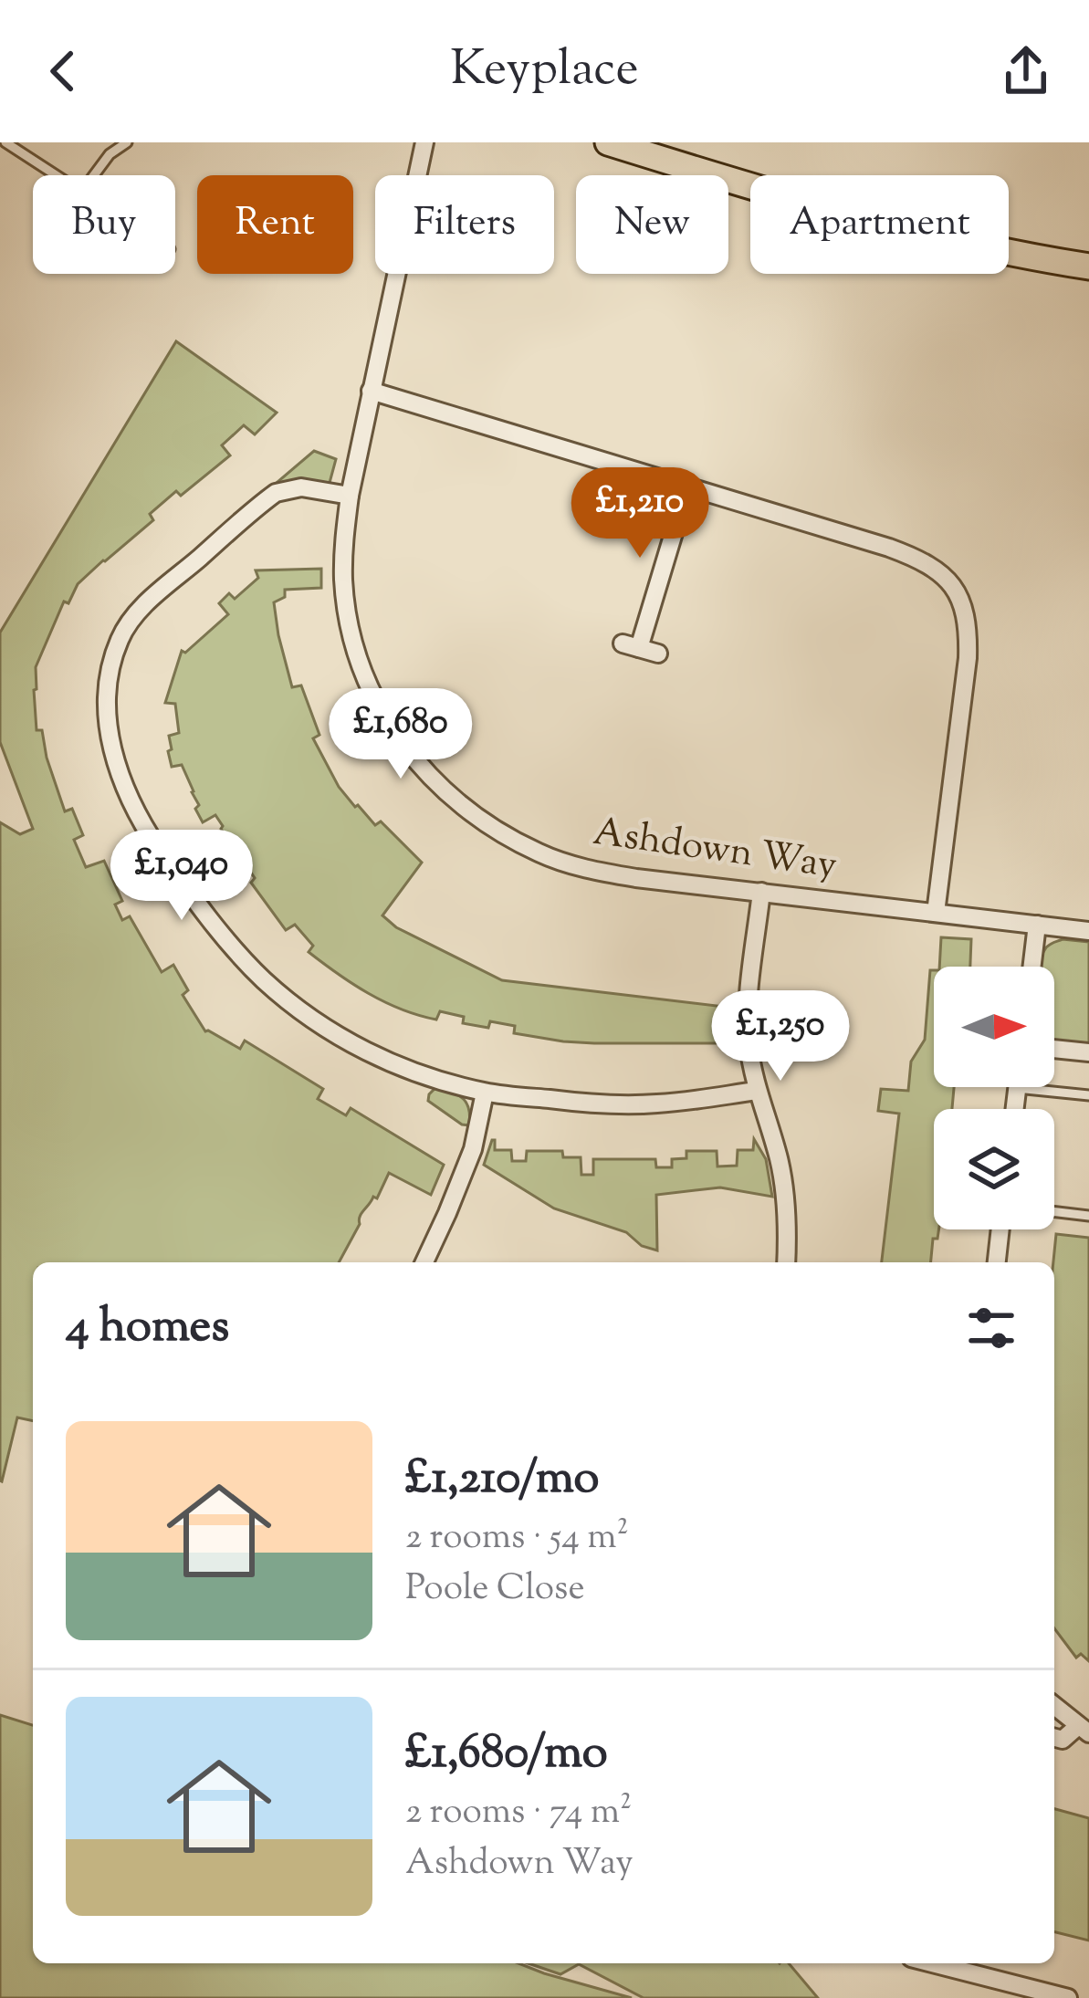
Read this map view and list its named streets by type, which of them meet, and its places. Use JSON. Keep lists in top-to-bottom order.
{
  "streets": {
    "street": ["Ashdown Way"]
  },
  "north": "right",
  "page": {
    "header": "Keyplace",
    "chip": [
      "Buy",
      "Rent",
      "Filters",
      "New",
      "Apartment"
    ],
    "price": [
      "£1,210",
      "£1,680",
      "£1,040",
      "£1,250"
    ],
    "heading": "4 homes",
    "list": [
      {
        "name": "£1,210/mo",
        "note": "2 rooms · 54 m² · Poole Close"
      },
      {
        "name": "£1,680/mo",
        "note": "2 rooms · 74 m² · Ashdown Way"
      }
    ]
  }
}
